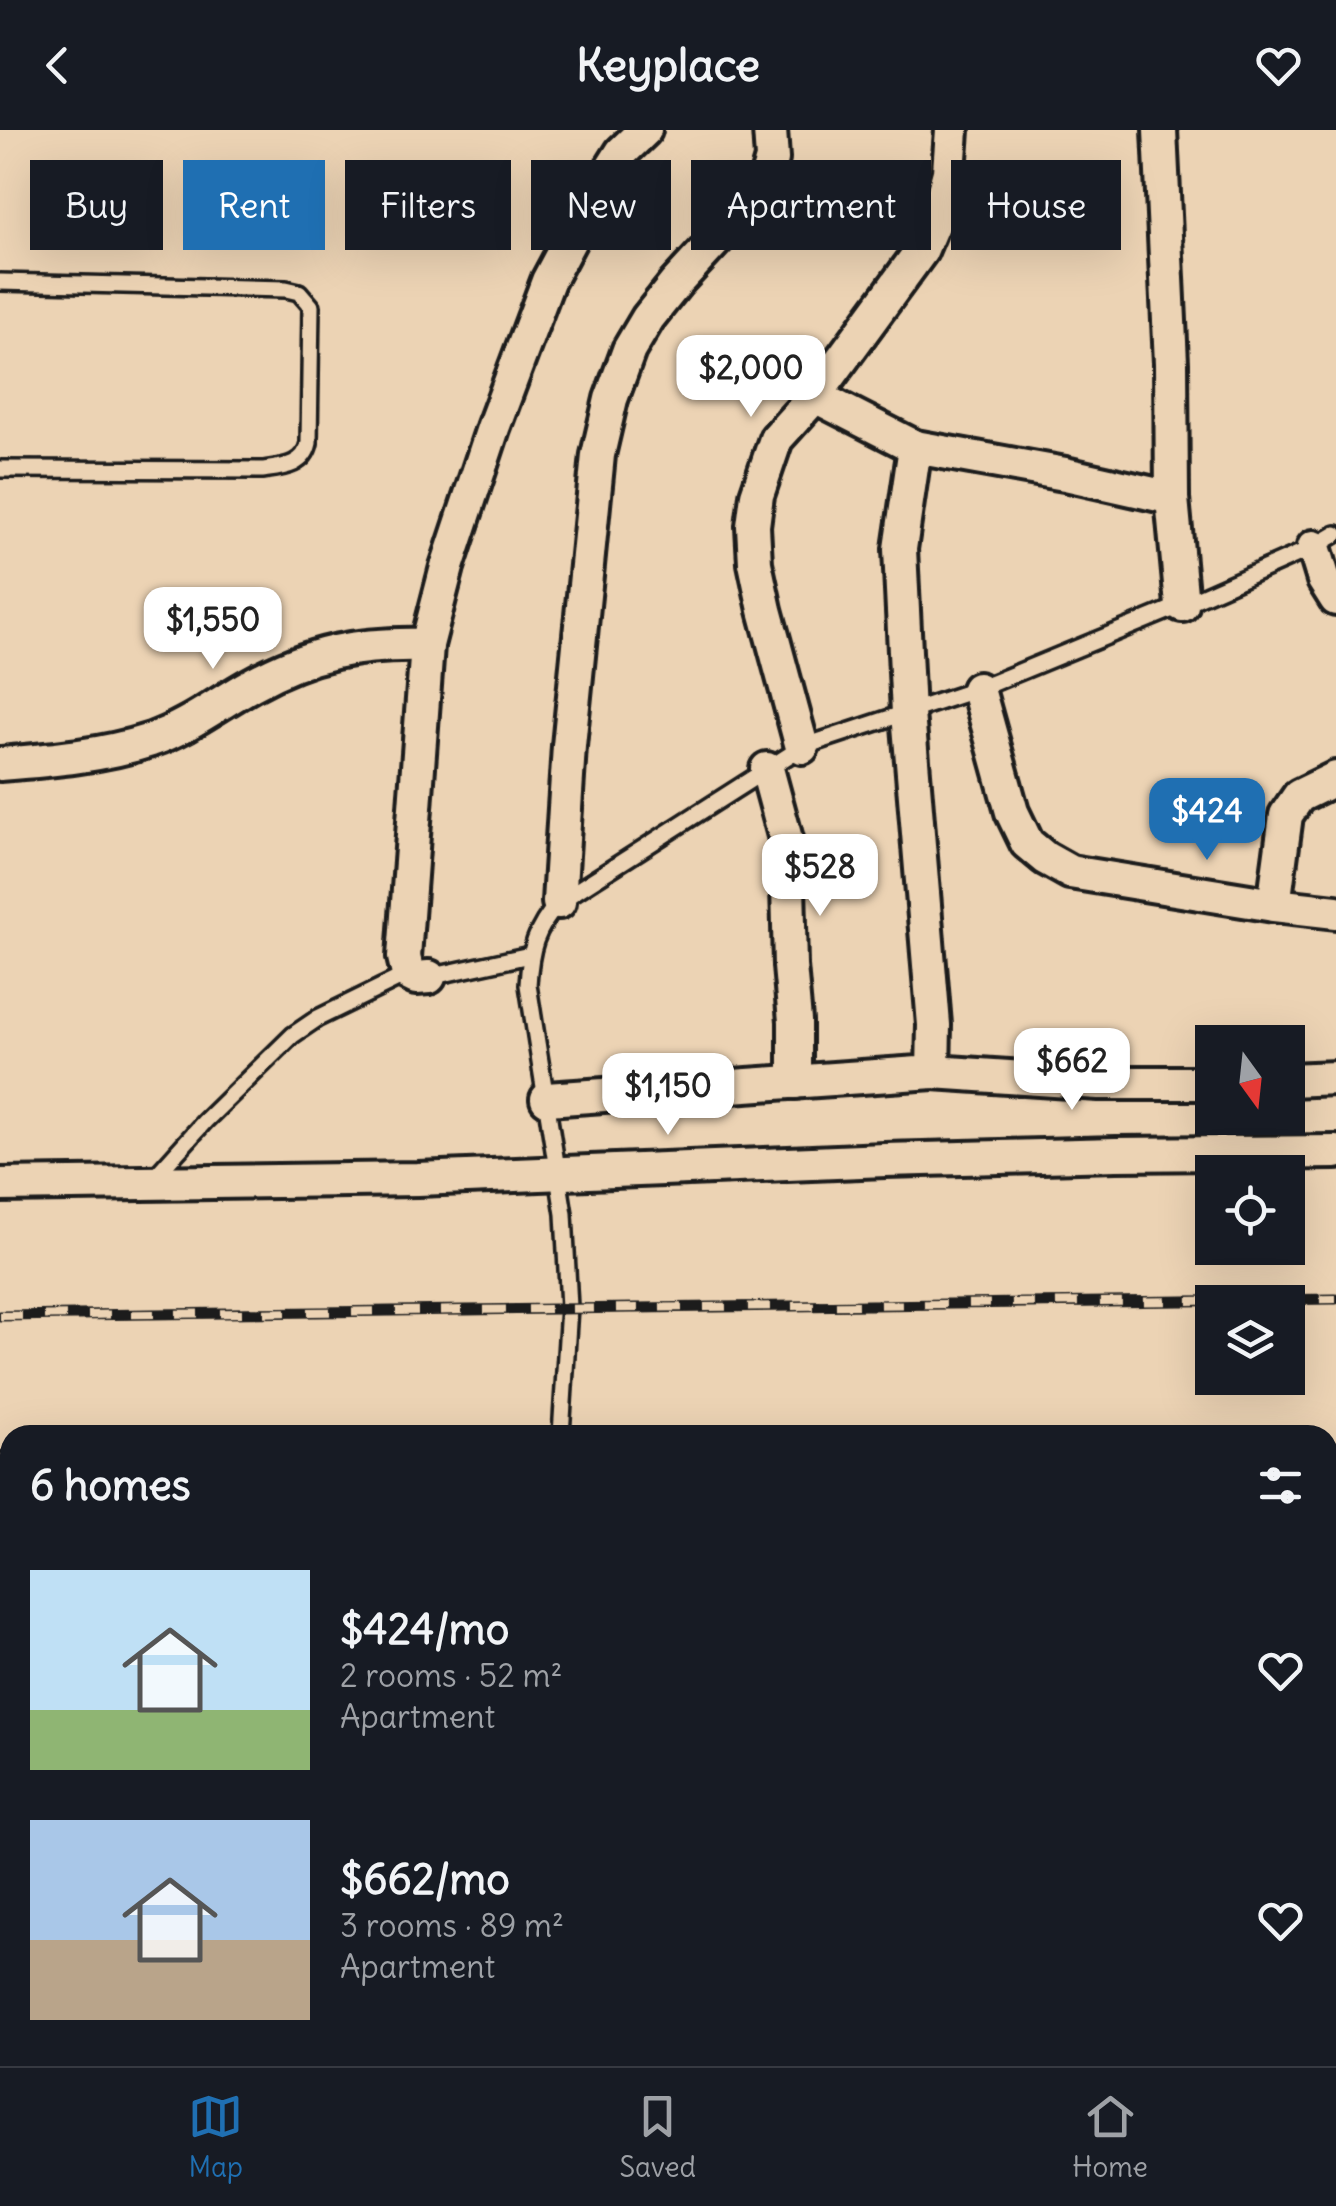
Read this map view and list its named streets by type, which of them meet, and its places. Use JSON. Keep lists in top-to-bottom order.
{
  "north": "bottom",
  "page": {
    "header": "Keyplace",
    "chip": [
      "Buy",
      "Rent",
      "Filters",
      "New",
      "Apartment",
      "House"
    ],
    "price": [
      "$2,000",
      "$1,550",
      "$424",
      "$528",
      "$662",
      "$1,150"
    ],
    "heading": "6 homes",
    "list": [
      {
        "name": "$424/mo",
        "note": "2 rooms · 52 m² · Apartment"
      },
      {
        "name": "$662/mo",
        "note": "3 rooms · 89 m² · Apartment"
      }
    ],
    "tabs": ["Map", "Saved", "Home"]
  }
}
